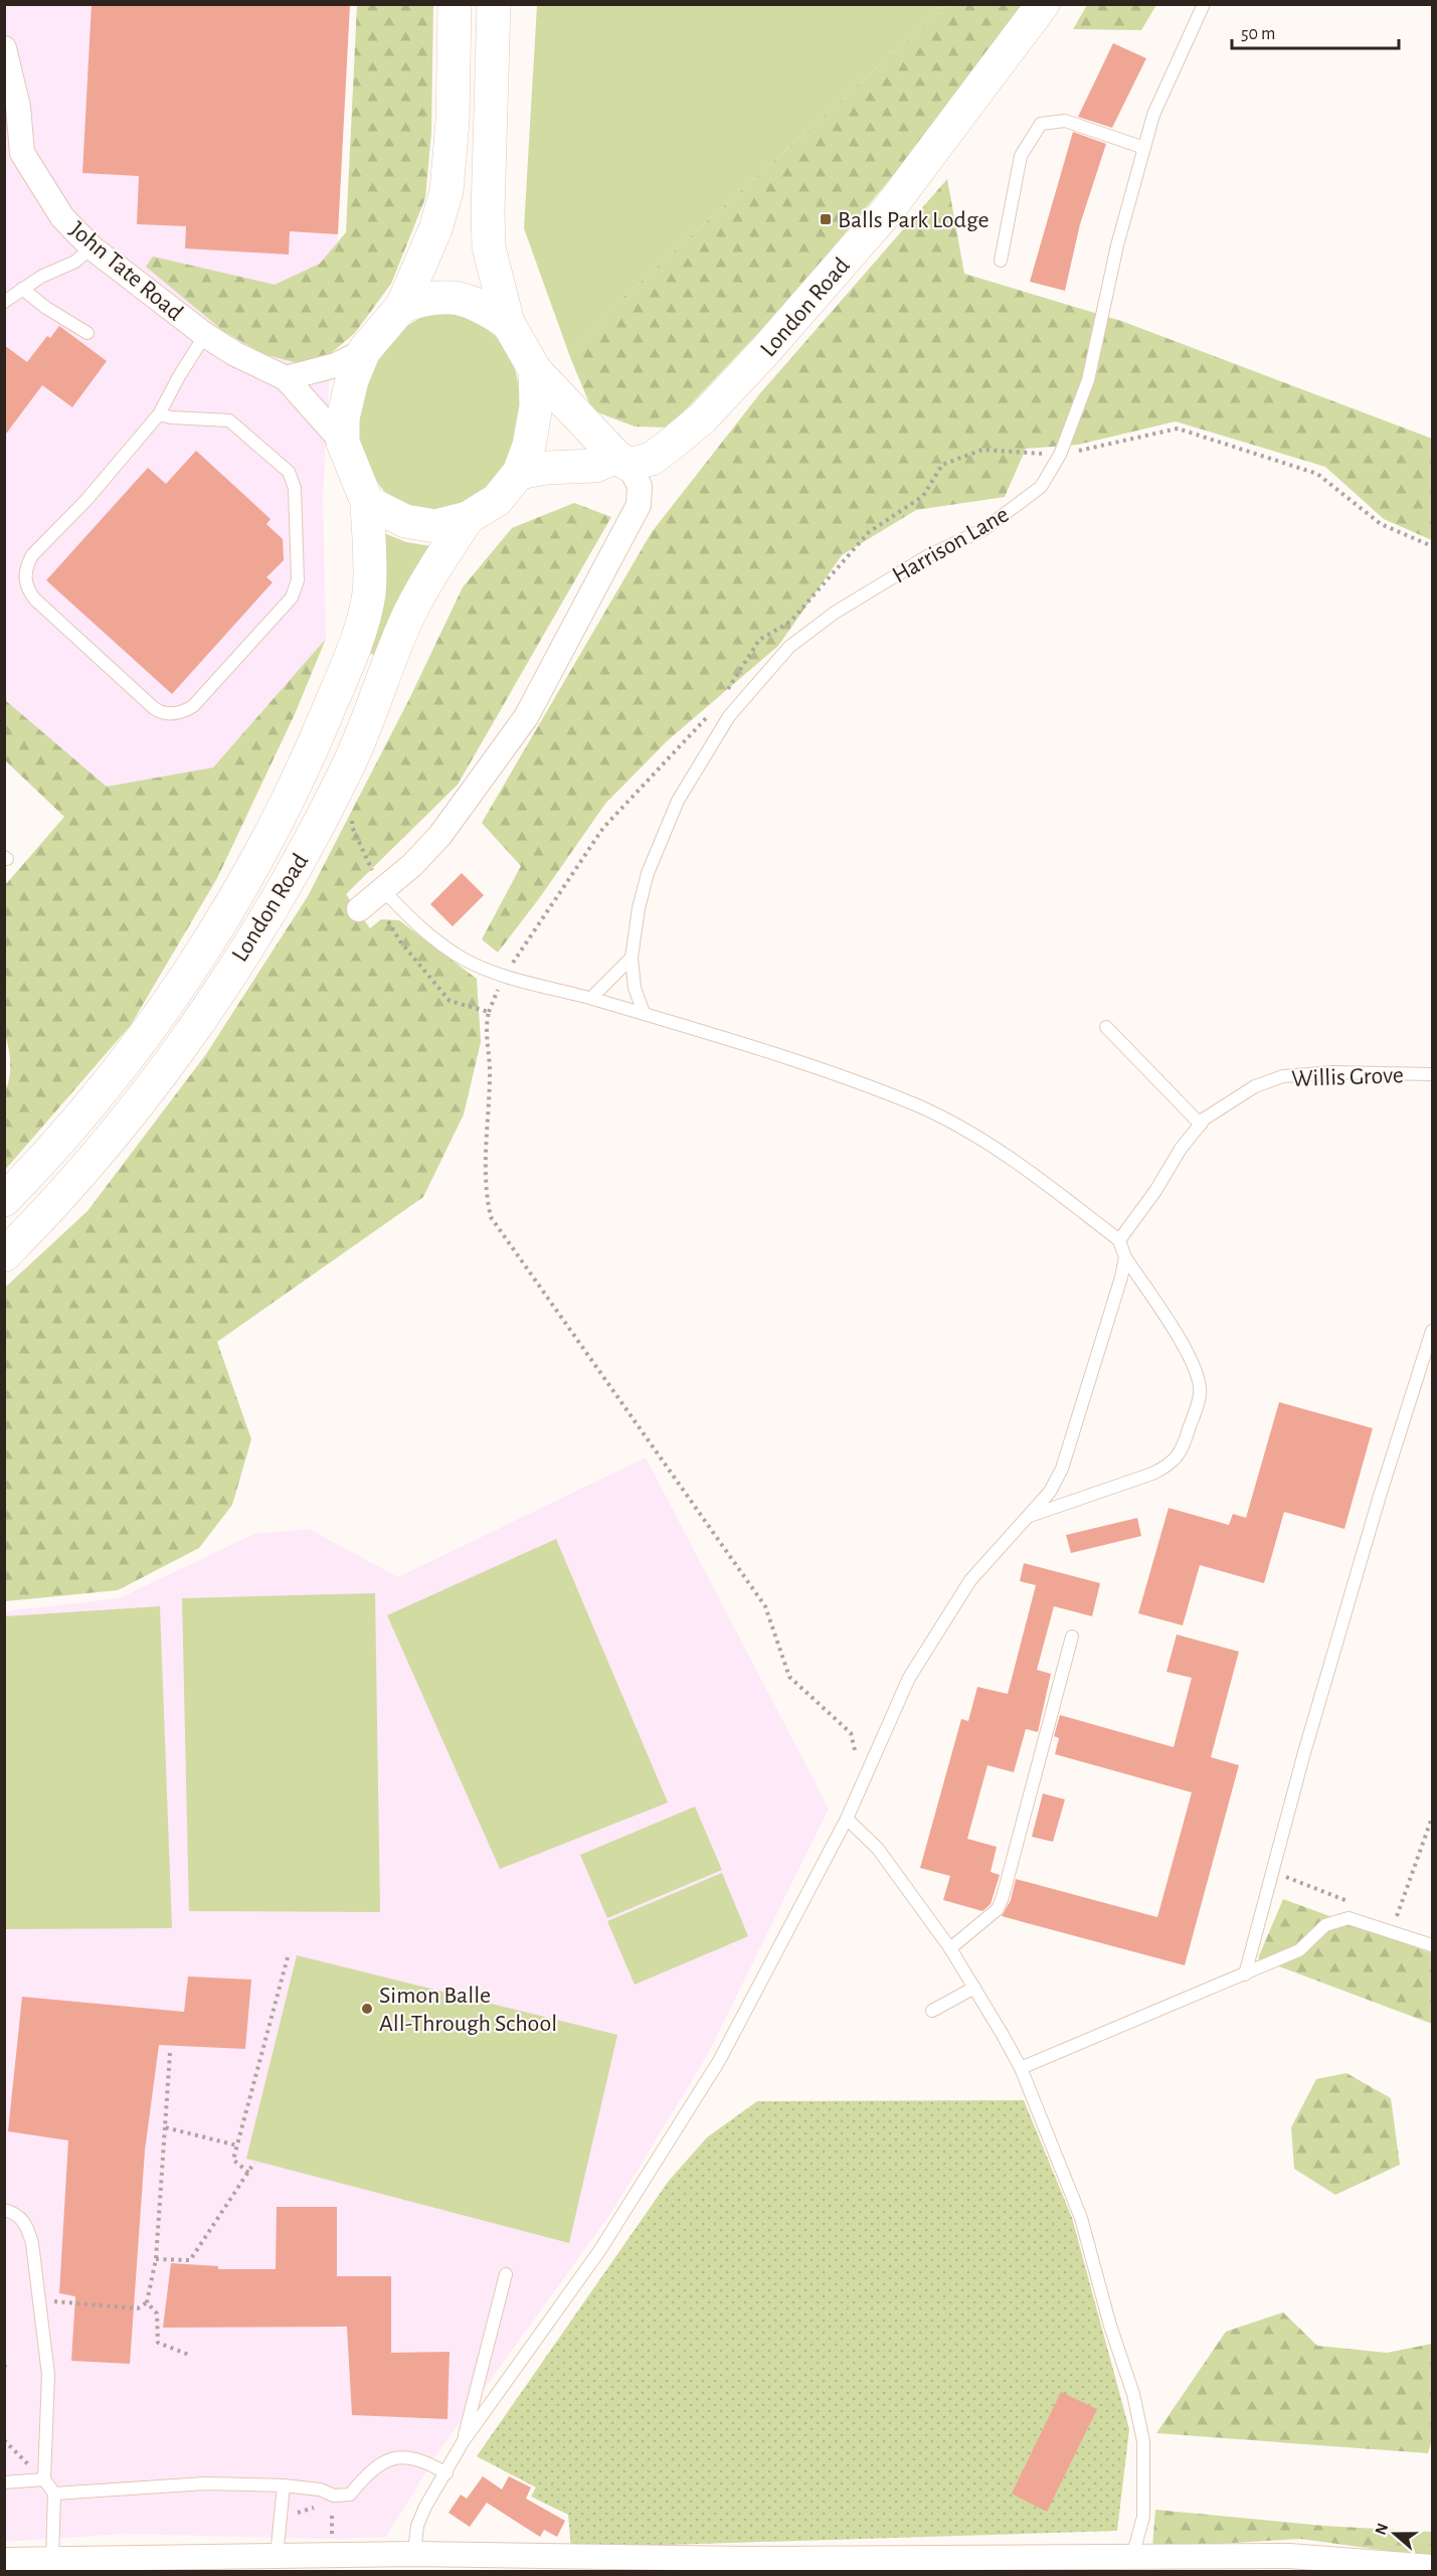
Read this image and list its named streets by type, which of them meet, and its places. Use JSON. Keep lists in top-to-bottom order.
{
  "streets": {
    "main road": ["London Road"],
    "street": ["John Tate Road"],
    "lane": ["Harrison Lane", "Willis Grove"]
  },
  "places": {
    "transit": ["Balls Park Lodge"],
    "other": ["Simon Balle All-Through School"]
  },
  "scale_bar": "50 m",
  "north": "left"
}
